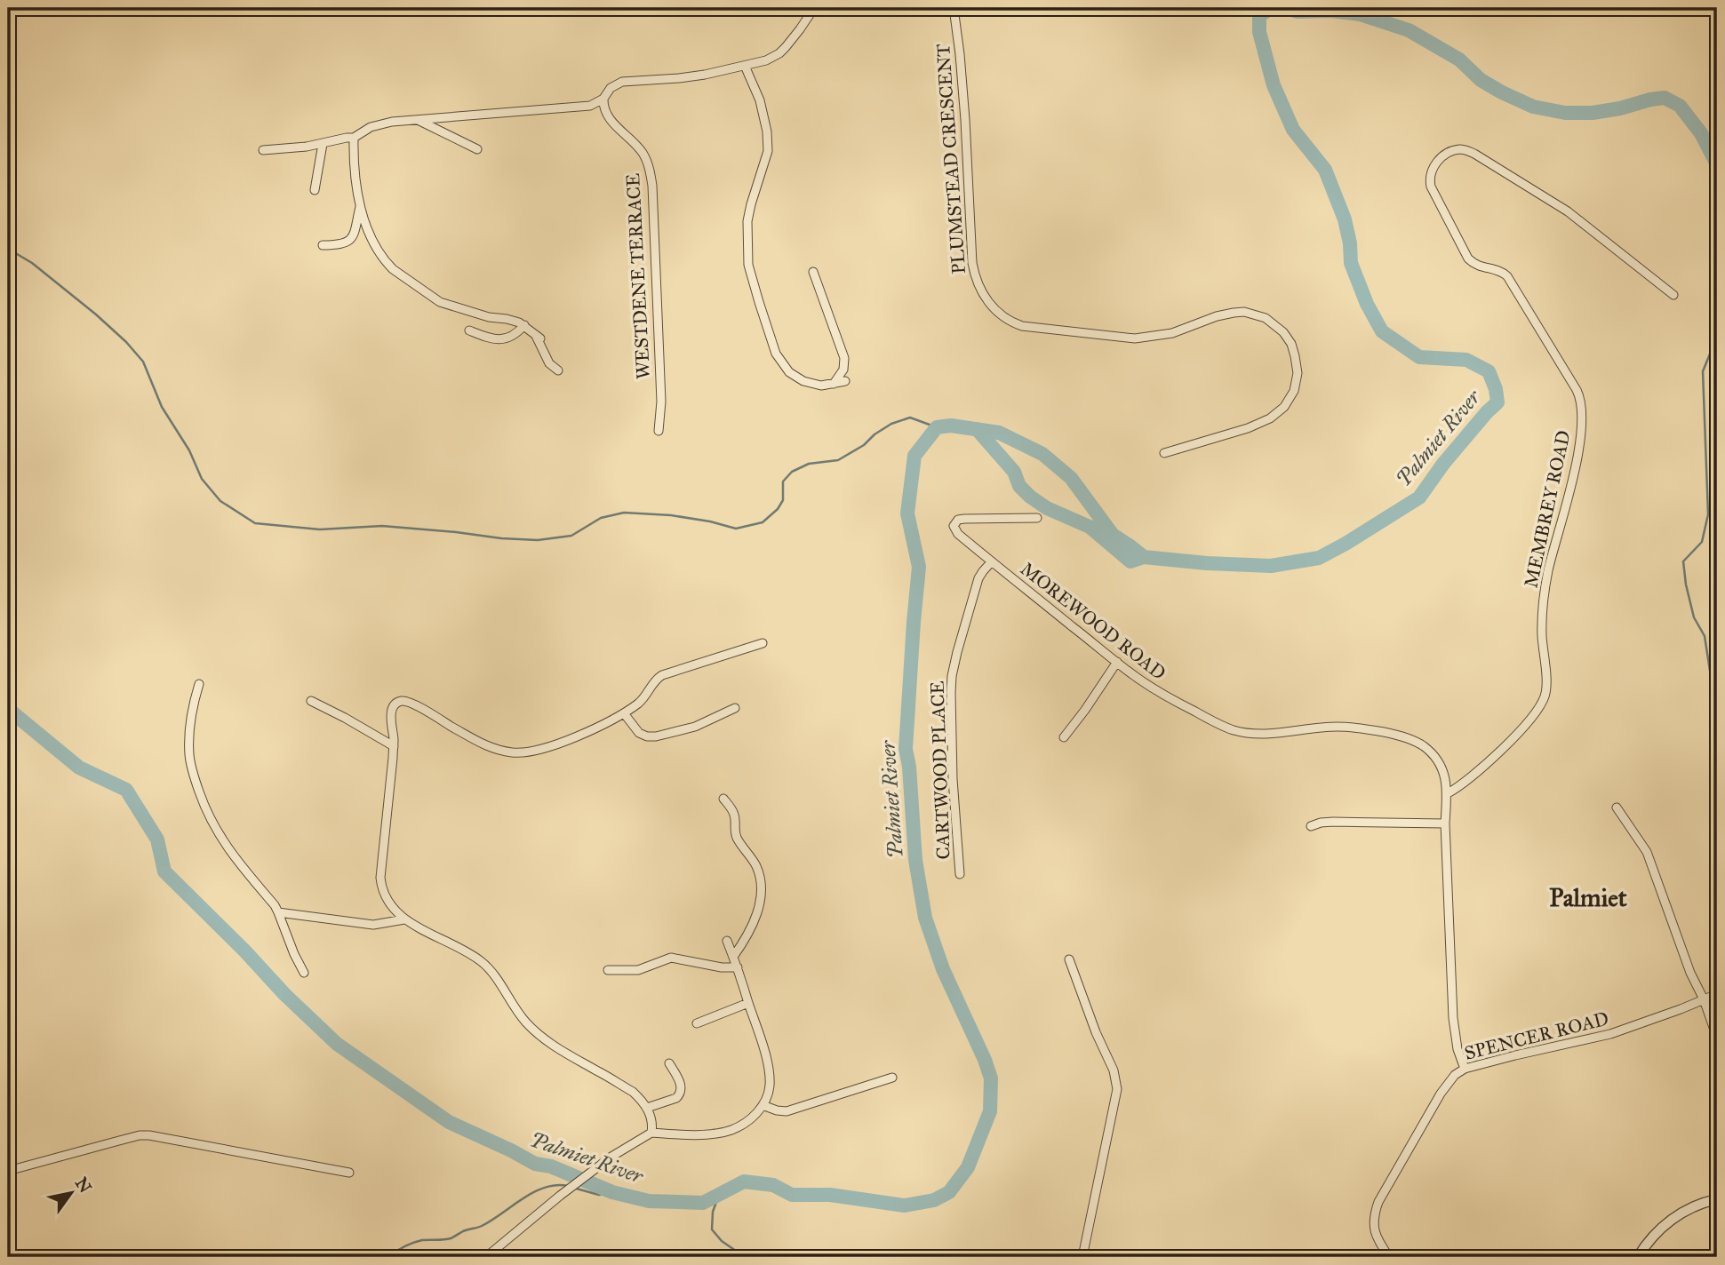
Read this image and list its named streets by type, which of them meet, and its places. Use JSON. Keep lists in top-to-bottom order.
{
  "streets": {
    "street": [
      "PLUMSTEAD CRESCENT",
      "WESTDENE TERRACE",
      "MEMBREY ROAD",
      "MOREWOOD ROAD",
      "CARTWOOD PLACE",
      "SPENCER ROAD"
    ]
  },
  "crossings": [
    ["MEMBREY ROAD", "MOREWOOD ROAD"],
    ["MOREWOOD ROAD", "CARTWOOD PLACE"],
    ["MOREWOOD ROAD", "SPENCER ROAD"]
  ],
  "districts": ["Palmiet"],
  "water": ["Palmiet River"],
  "north": "top right"
}
